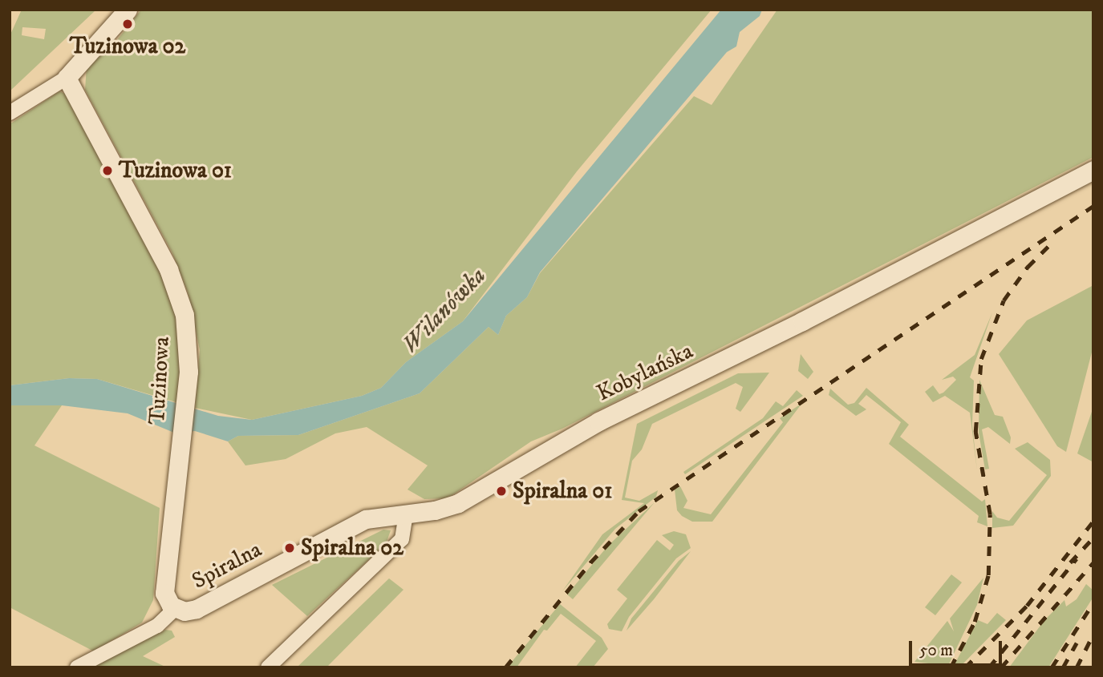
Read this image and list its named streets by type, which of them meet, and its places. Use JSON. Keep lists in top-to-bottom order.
{
  "streets": {
    "street": ["Kobylańska", "Tuzinowa", "Spiralna"]
  },
  "crossings": [
    ["Kobylańska", "Spiralna"],
    ["Tuzinowa", "Spiralna"]
  ],
  "water": ["Wilanówka"],
  "places": [
    "Tuzinowa 02",
    "Tuzinowa 01",
    "Spiralna 01",
    "Spiralna 02"
  ],
  "scale_bar": "50 m"
}
